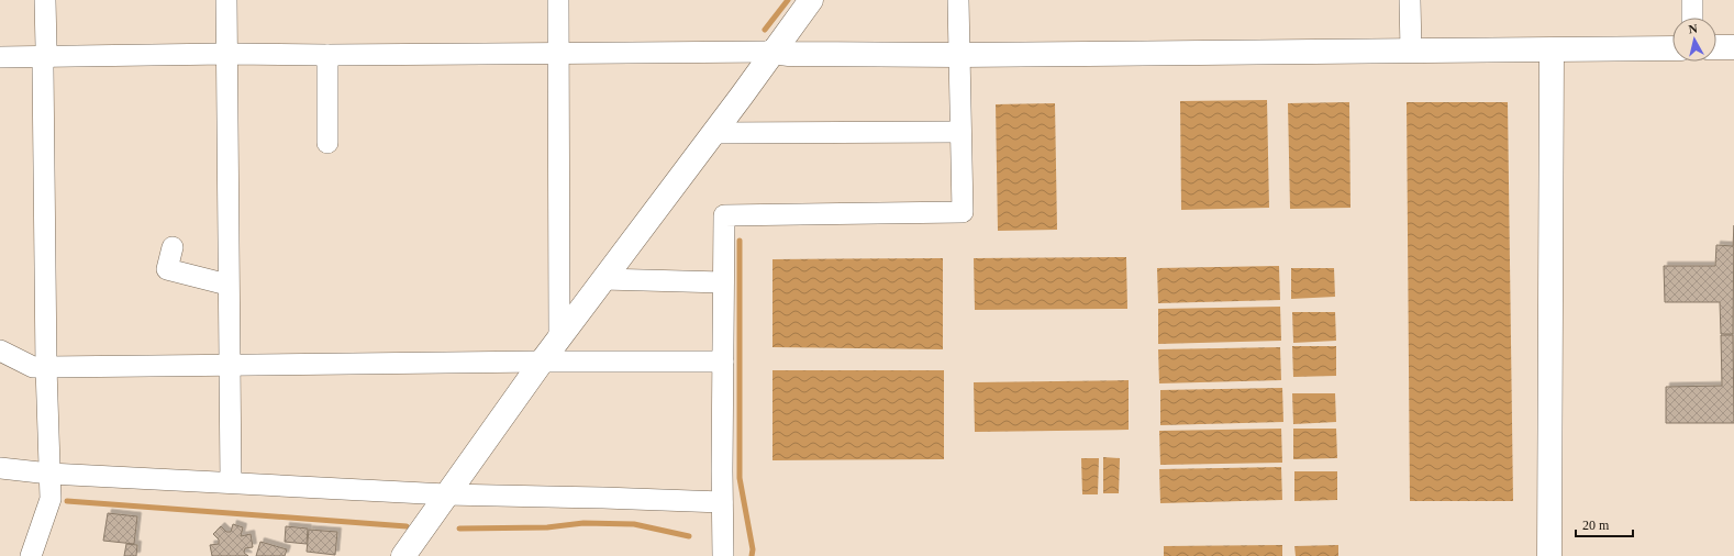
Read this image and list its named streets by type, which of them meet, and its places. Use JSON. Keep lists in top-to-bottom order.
{
  "scale_bar": "20 m",
  "north": "top"
}
